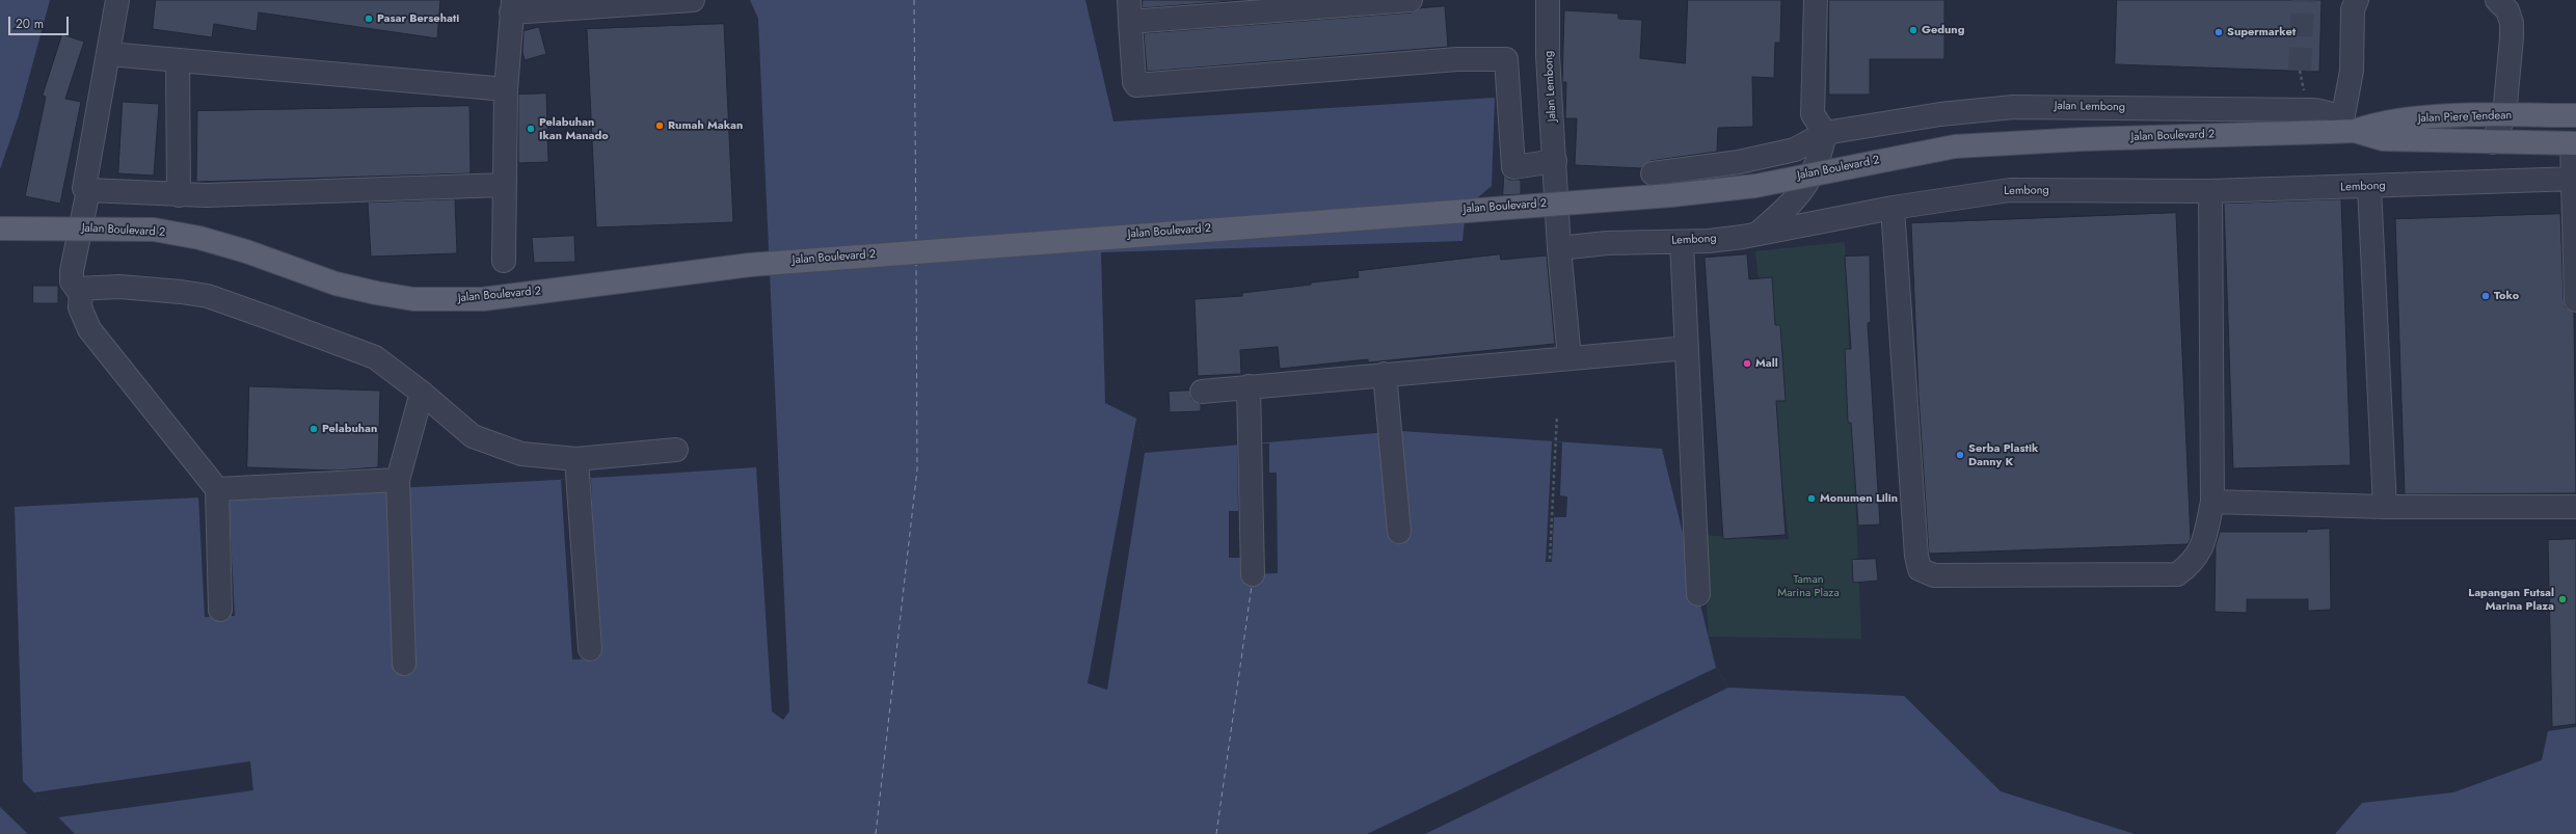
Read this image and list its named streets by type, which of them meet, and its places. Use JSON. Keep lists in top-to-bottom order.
{
  "streets": {
    "main road": ["Jalan Piere Tendean", "Jalan Boulevard 2"],
    "street": ["Jalan Lembong", "Lembong"]
  },
  "crossings": [
    ["Jalan Lembong", "Jalan Piere Tendean"],
    ["Jalan Lembong", "Jalan Boulevard 2"],
    ["Jalan Piere Tendean", "Jalan Boulevard 2"]
  ],
  "parks": ["Taman Marina Plaza"],
  "places": [
    "Pasar Bersehati",
    "Gedung",
    "Supermarket",
    "Rumah Makan",
    "Pelabuhan Ikan Manado",
    "Toko",
    "Mall",
    "Pelabuhan",
    "Serba Plastik Danny K",
    "Monumen Lilin",
    "Lapangan Futsal Marina Plaza"
  ],
  "scale_bar": "20 m"
}
